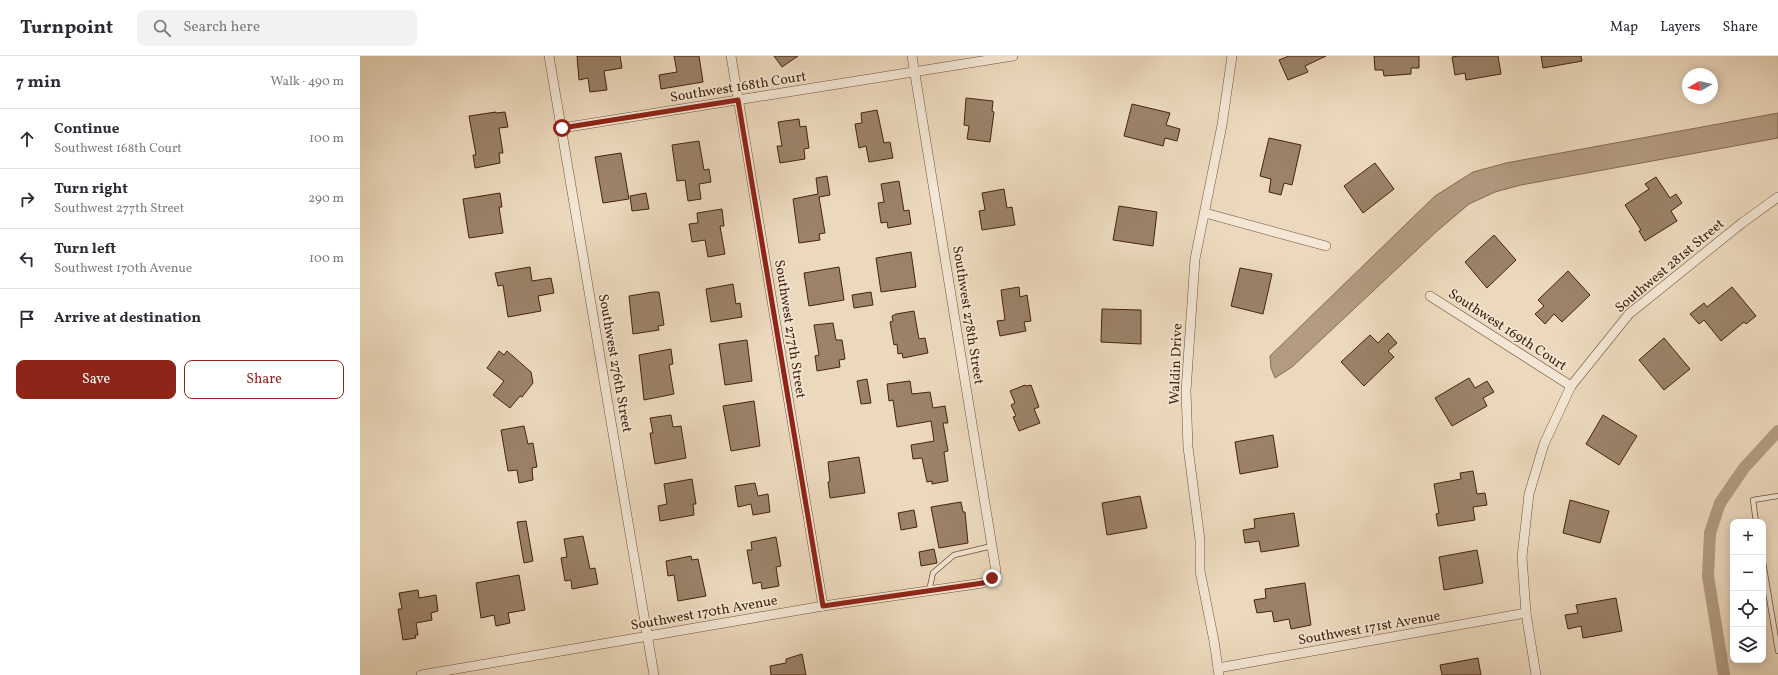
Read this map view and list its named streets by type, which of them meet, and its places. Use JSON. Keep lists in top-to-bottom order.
{
  "streets": {
    "street": [
      "Southwest 168th Court",
      "Southwest 281st Street",
      "Southwest 278th Street",
      "Southwest 277th Street",
      "Southwest 169th Court",
      "Southwest 276th Street",
      "Waldin Drive",
      "Southwest 170th Avenue",
      "Southwest 171st Avenue"
    ]
  },
  "crossings": [
    ["Southwest 168th Court", "Southwest 278th Street"],
    ["Southwest 168th Court", "Southwest 277th Street"],
    ["Southwest 168th Court", "Southwest 276th Street"],
    ["Southwest 281st Street", "Southwest 169th Court"],
    ["Southwest 281st Street", "Southwest 171st Avenue"],
    ["Southwest 278th Street", "Southwest 170th Avenue"],
    ["Southwest 277th Street", "Southwest 170th Avenue"],
    ["Southwest 276th Street", "Southwest 170th Avenue"],
    ["Waldin Drive", "Southwest 171st Avenue"]
  ],
  "north": "left",
  "page": {
    "header": "Turnpoint",
    "search": "Search here",
    "nav": ["Map", "Layers", "Share"],
    "heading": ["7 min", "Walk · 490 m"],
    "list": [
      ["Continue", "Southwest 168th Court", "100 m"],
      ["Turn right", "Southwest 277th Street", "290 m"],
      ["Turn left", "Southwest 170th Avenue", "100 m"],
      "Arrive at destination"
    ],
    "buttons": ["Save", "Share"],
    "map_buttons": ["+", "−"]
  }
}
